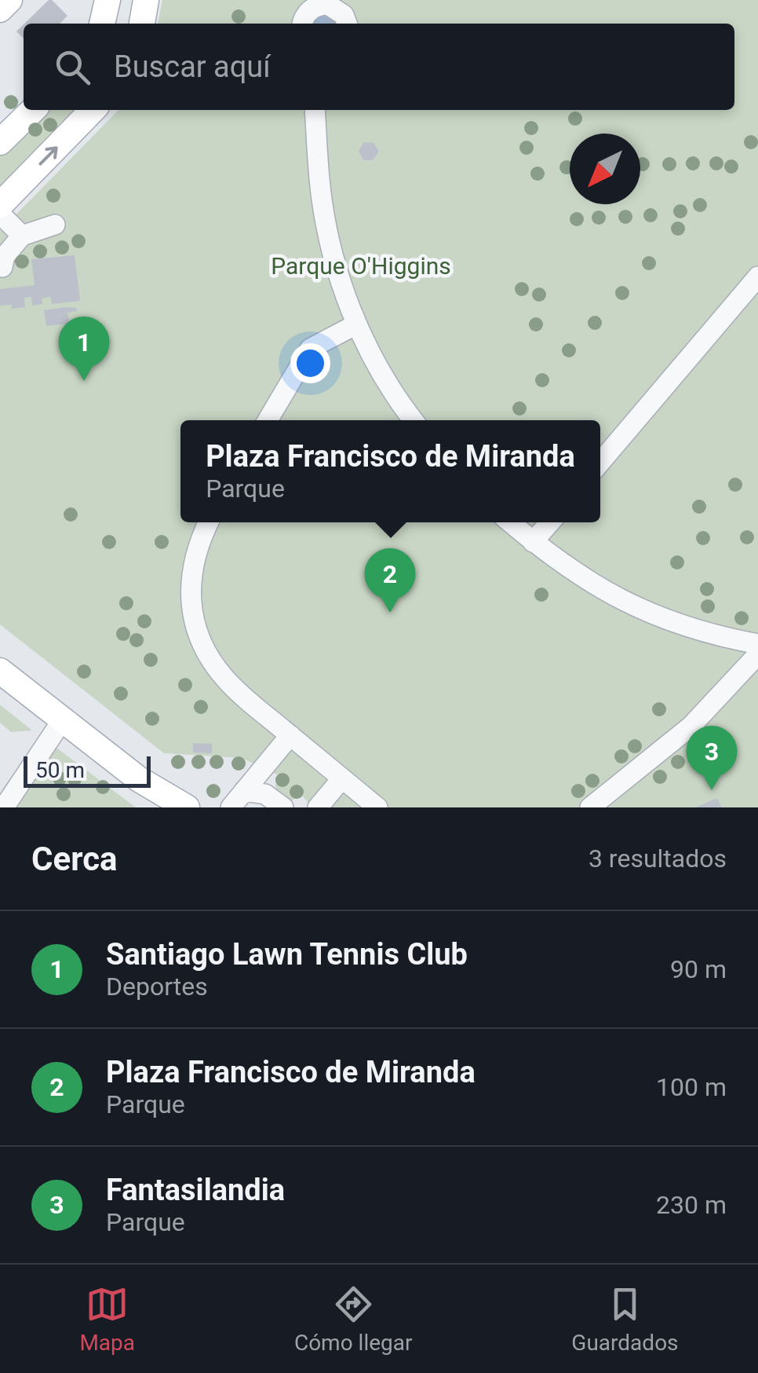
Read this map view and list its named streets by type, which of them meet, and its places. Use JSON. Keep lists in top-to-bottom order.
{
  "parks": ["Parque O'Higgins"],
  "scale_bar": "50 m",
  "north": "bottom left",
  "page": {
    "search": "Buscar aquí",
    "pins": ["1", "2", "3"],
    "popup": ["Plaza Francisco de Miranda", "Parque"],
    "scale": "50 m",
    "heading": ["Cerca", "3 resultados"],
    "list": [
      {
        "mark": "1",
        "name": "Santiago Lawn Tennis Club",
        "note": "Deportes",
        "value": "90 m"
      },
      {
        "mark": "2",
        "name": "Plaza Francisco de Miranda",
        "note": "Parque",
        "value": "100 m"
      },
      {
        "mark": "3",
        "name": "Fantasilandia",
        "note": "Parque",
        "value": "230 m"
      }
    ],
    "nav": ["Mapa", "Cómo llegar", "Guardados"]
  }
}
